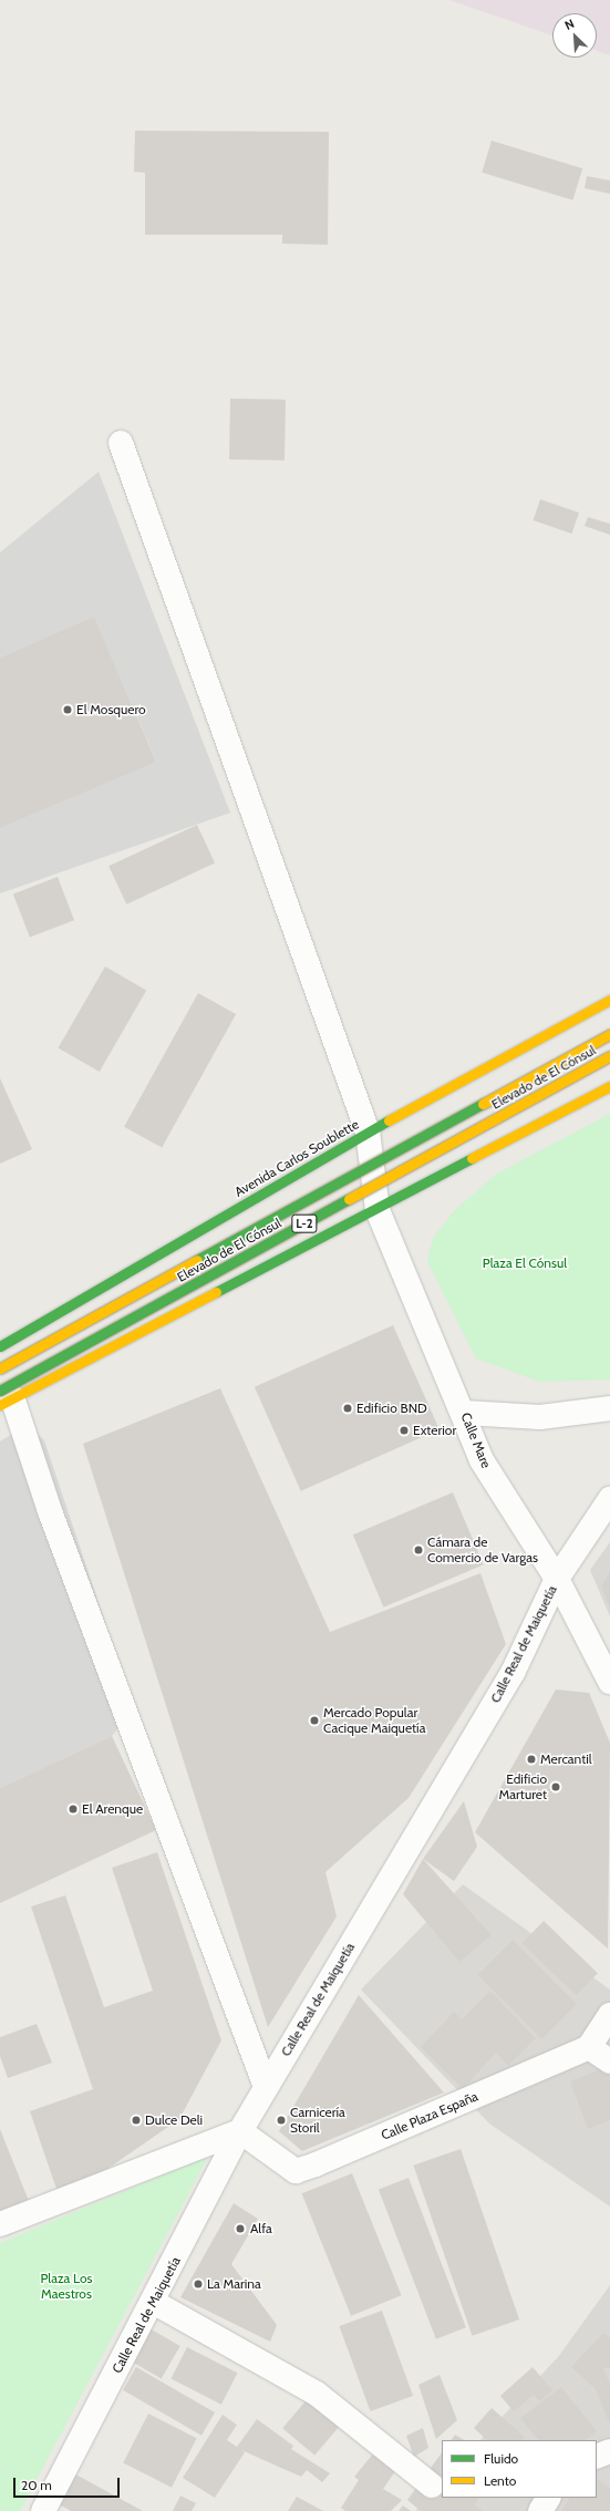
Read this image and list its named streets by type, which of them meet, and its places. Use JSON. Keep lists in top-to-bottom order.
{
  "streets": {
    "main road": ["Elevado de El Cónsul", "Avenida Carlos Soublette", "L-2"],
    "street": ["Calle Mare", "Calle Real de Maiquetía", "Calle Plaza España"]
  },
  "crossings": [
    ["Elevado de El Cónsul", "L-2"],
    ["Avenida Carlos Soublette", "Calle Mare"],
    ["L-2", "Calle Mare"],
    ["Calle Mare", "Calle Real de Maiquetía"],
    ["Calle Real de Maiquetía", "Calle Plaza España"]
  ],
  "parks": ["Plaza El Cónsul", "Plaza Los Maestros"],
  "places": [
    "El Mosquero",
    "Edificio BND",
    "Exterior",
    "Cámara de Comercio de Vargas",
    "Mercado Popular Cacique Maiquetía",
    "Mercantil",
    "Edificio Marturet",
    "El Arenque",
    "Dulce Deli",
    "Carnicería Storil",
    "Alfa",
    "La Marina"
  ],
  "legend": ["Fluido", "Lento"],
  "scale_bar": "20 m",
  "north": "top left"
}
